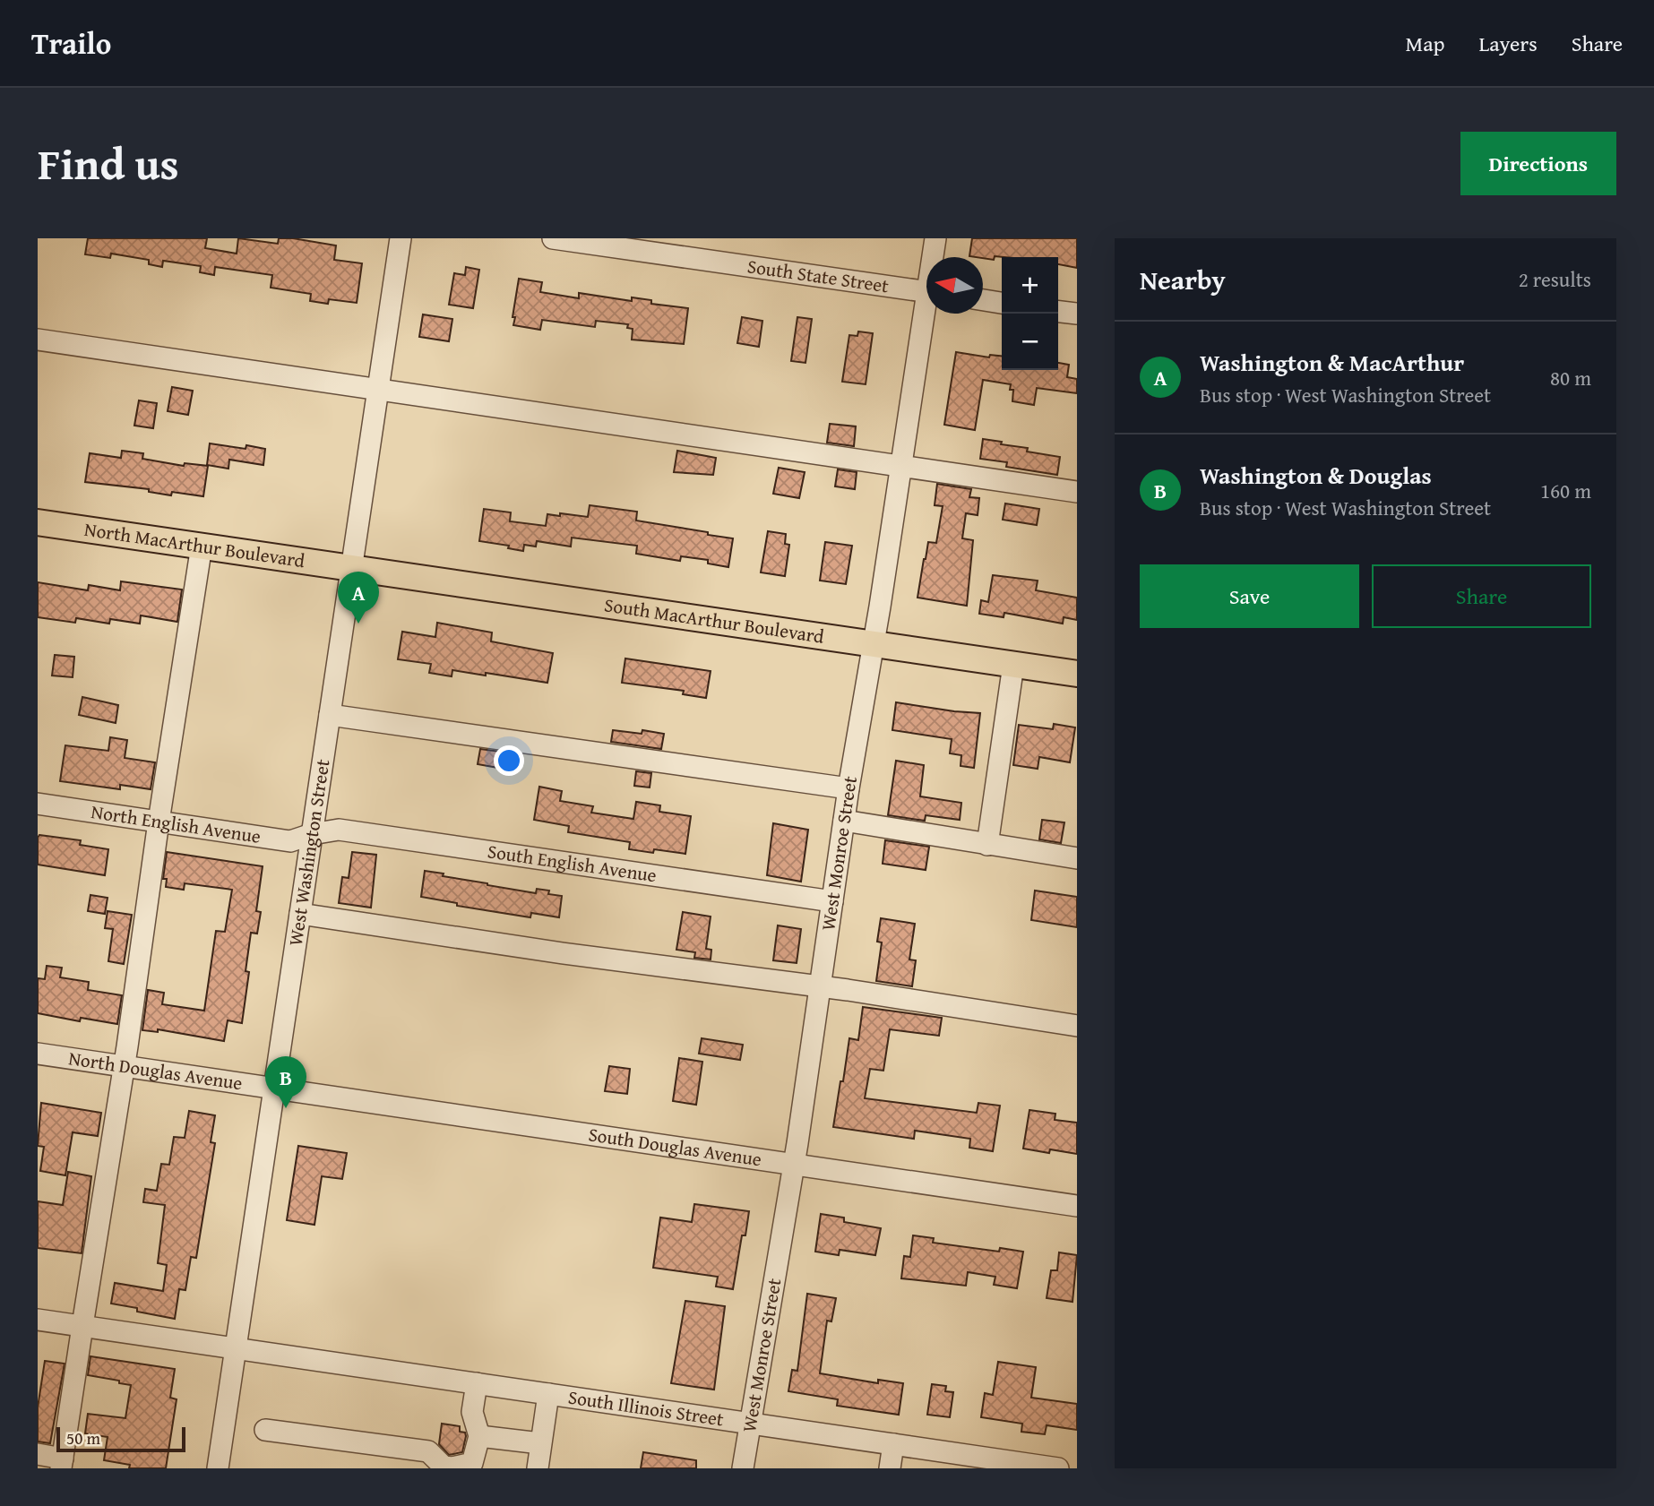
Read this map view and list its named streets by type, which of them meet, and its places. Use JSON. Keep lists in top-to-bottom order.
{
  "streets": {
    "main road": ["North MacArthur Boulevard", "South MacArthur Boulevard"],
    "street": [
      "South State Street",
      "North English Avenue",
      "West Washington Street",
      "West Monroe Street",
      "South English Avenue",
      "North Douglas Avenue",
      "South Douglas Avenue",
      "South Illinois Street"
    ]
  },
  "crossings": [
    ["North MacArthur Boulevard", "South MacArthur Boulevard"],
    ["North MacArthur Boulevard", "West Washington Street"],
    ["South MacArthur Boulevard", "West Washington Street"],
    ["South MacArthur Boulevard", "West Monroe Street"],
    ["North English Avenue", "West Washington Street"],
    ["North English Avenue", "South English Avenue"],
    ["West Washington Street", "South English Avenue"],
    ["West Washington Street", "North Douglas Avenue"],
    ["West Washington Street", "South Douglas Avenue"],
    ["West Washington Street", "South Illinois Street"],
    ["West Monroe Street", "South English Avenue"],
    ["West Monroe Street", "South Douglas Avenue"],
    ["West Monroe Street", "South Illinois Street"],
    ["North Douglas Avenue", "South Douglas Avenue"]
  ],
  "scale_bar": "50 m",
  "north": "left",
  "page": {
    "header": "Trailo",
    "nav": ["Map", "Layers", "Share"],
    "title": "Find us",
    "buttons": [
      "Directions",
      ["Save", "Share"]
    ],
    "heading": ["Nearby", "2 results"],
    "map_buttons": ["+", "−"],
    "list": [
      {
        "mark": "A",
        "name": "Washington & MacArthur",
        "note": "Bus stop · West Washington Street",
        "value": "80 m"
      },
      {
        "mark": "B",
        "name": "Washington & Douglas",
        "note": "Bus stop · West Washington Street",
        "value": "160 m"
      }
    ],
    "pins": ["A", "B"],
    "scale": "50 m"
  }
}
